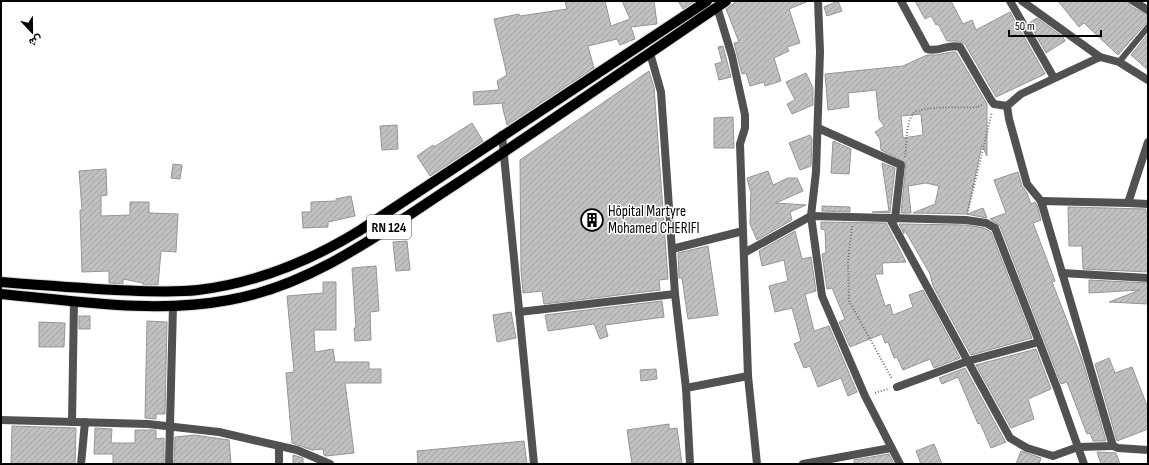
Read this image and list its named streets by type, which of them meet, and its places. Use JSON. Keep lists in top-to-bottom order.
{
  "streets": {
    "main road": ["RN 124"]
  },
  "places": {
    "building": ["Hôpital Martyre Mohamed CHERIFI"]
  },
  "scale_bar": "50 m",
  "north": "bottom"
}
